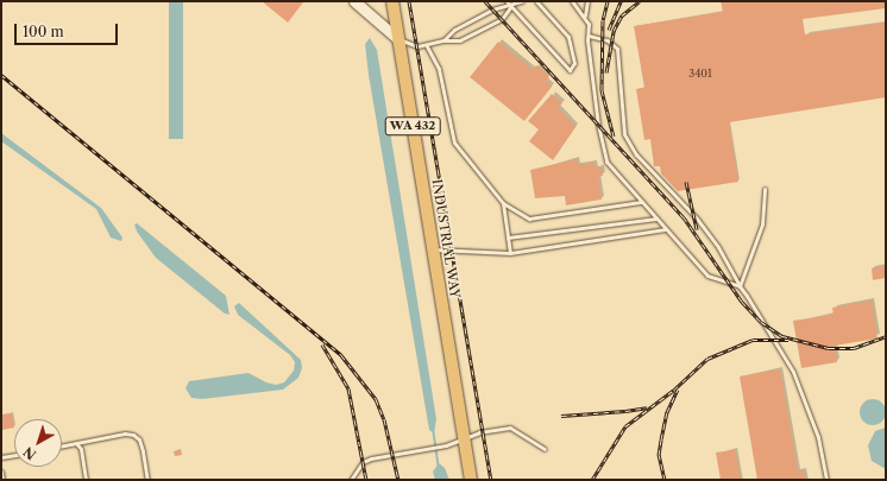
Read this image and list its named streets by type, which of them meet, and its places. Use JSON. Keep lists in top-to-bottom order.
{
  "streets": {
    "main road": ["WA 432", "INDUSTRIAL WAY"]
  },
  "house_numbers": ["3401"],
  "scale_bar": "100 m",
  "north": "bottom left"
}
